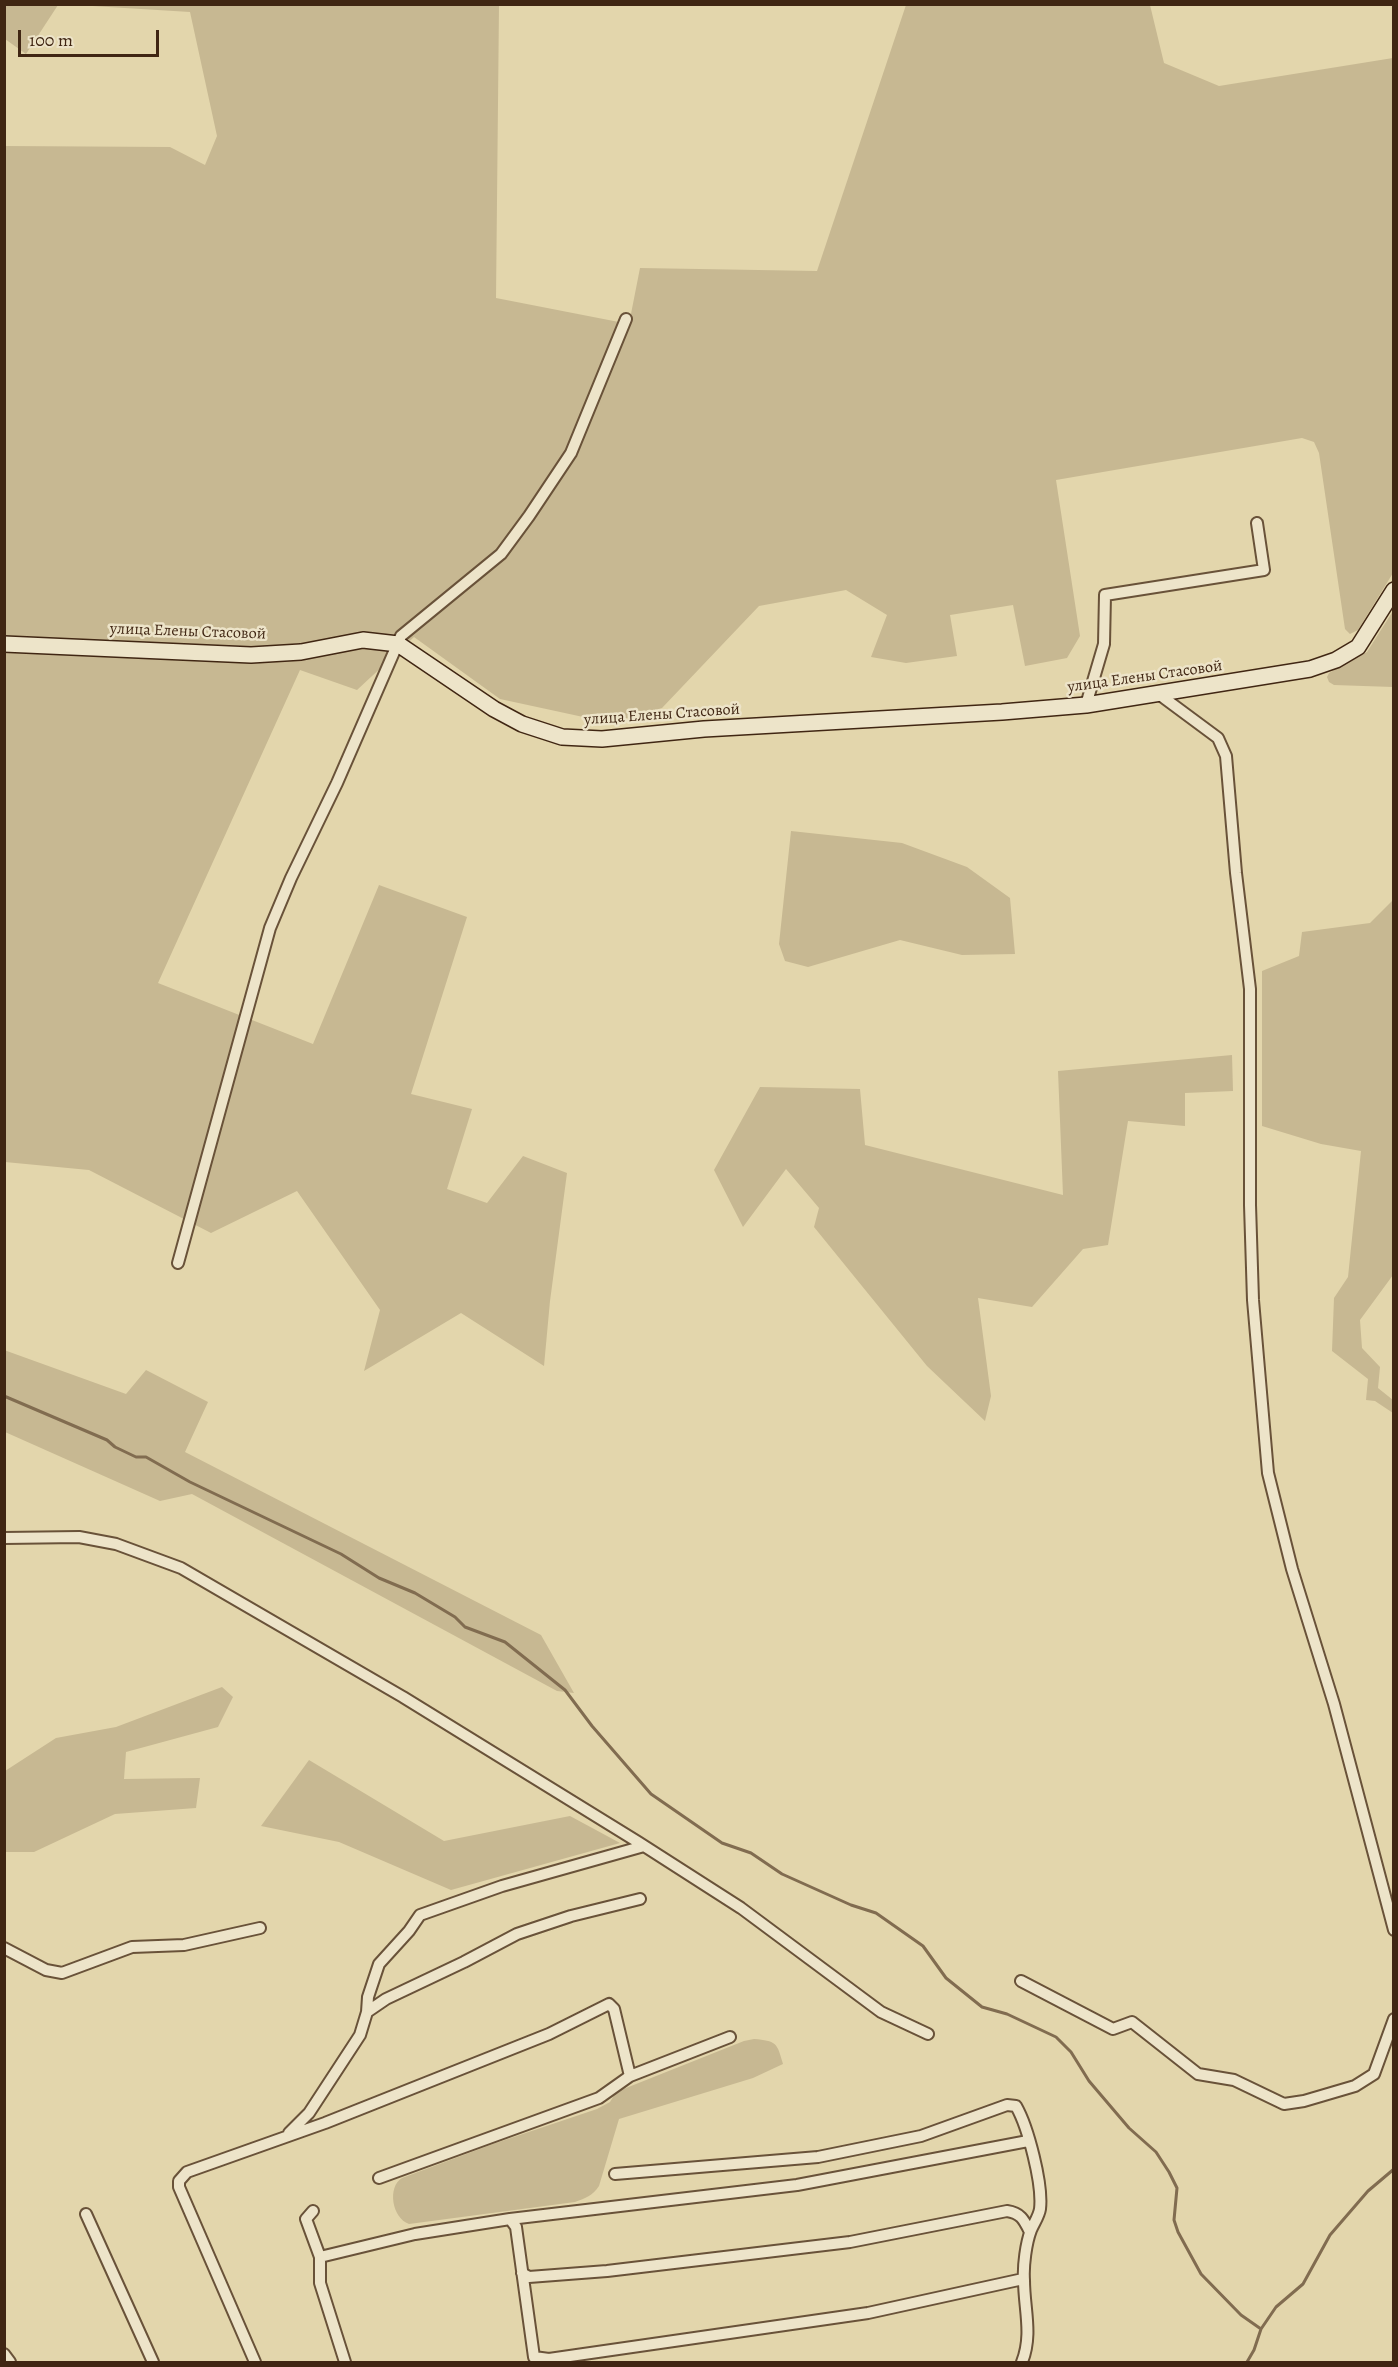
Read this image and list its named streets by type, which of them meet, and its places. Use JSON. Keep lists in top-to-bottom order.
{
  "streets": {
    "main road": ["улица Елены Стасовой"]
  },
  "scale_bar": "100 m"
}
